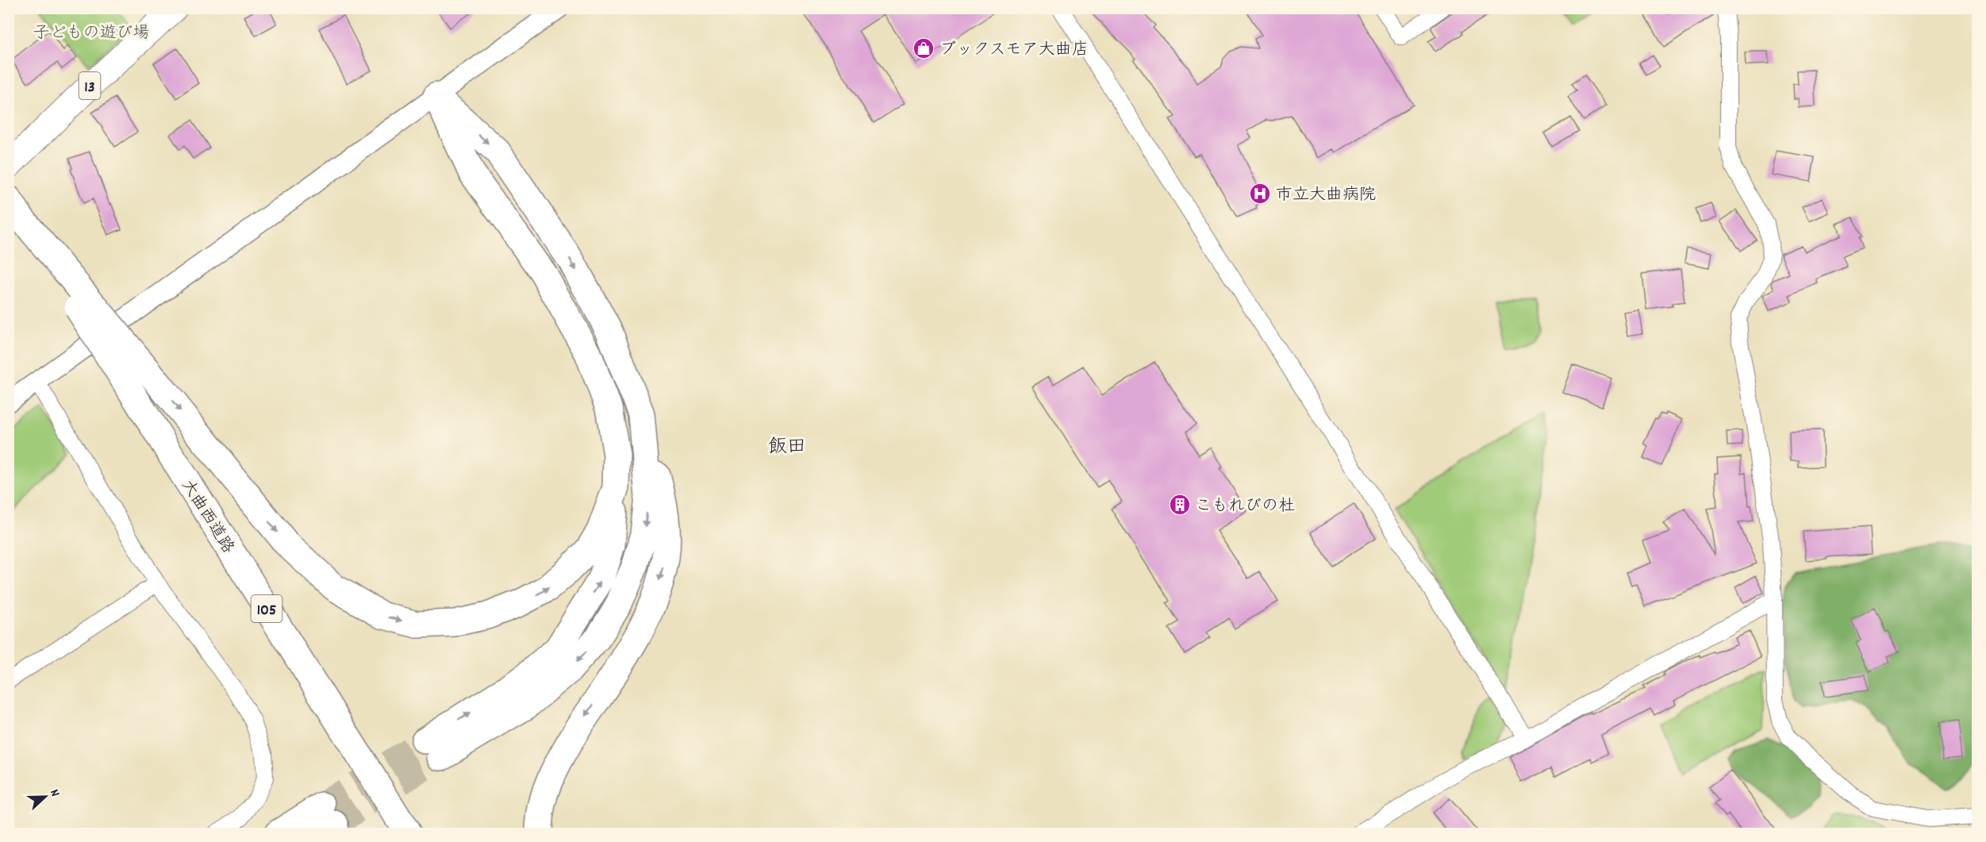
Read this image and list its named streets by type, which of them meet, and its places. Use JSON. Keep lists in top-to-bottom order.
{
  "streets": {
    "highway": ["大曲西道路", "105"],
    "main road": ["13"]
  },
  "districts": ["飯田"],
  "parks": ["子どもの遊び場"],
  "places": {
    "shop": ["ブックスモア大曲店"],
    "hospital": ["市立大曲病院"],
    "building": ["こもれびの杜"]
  },
  "north": "right"
}
